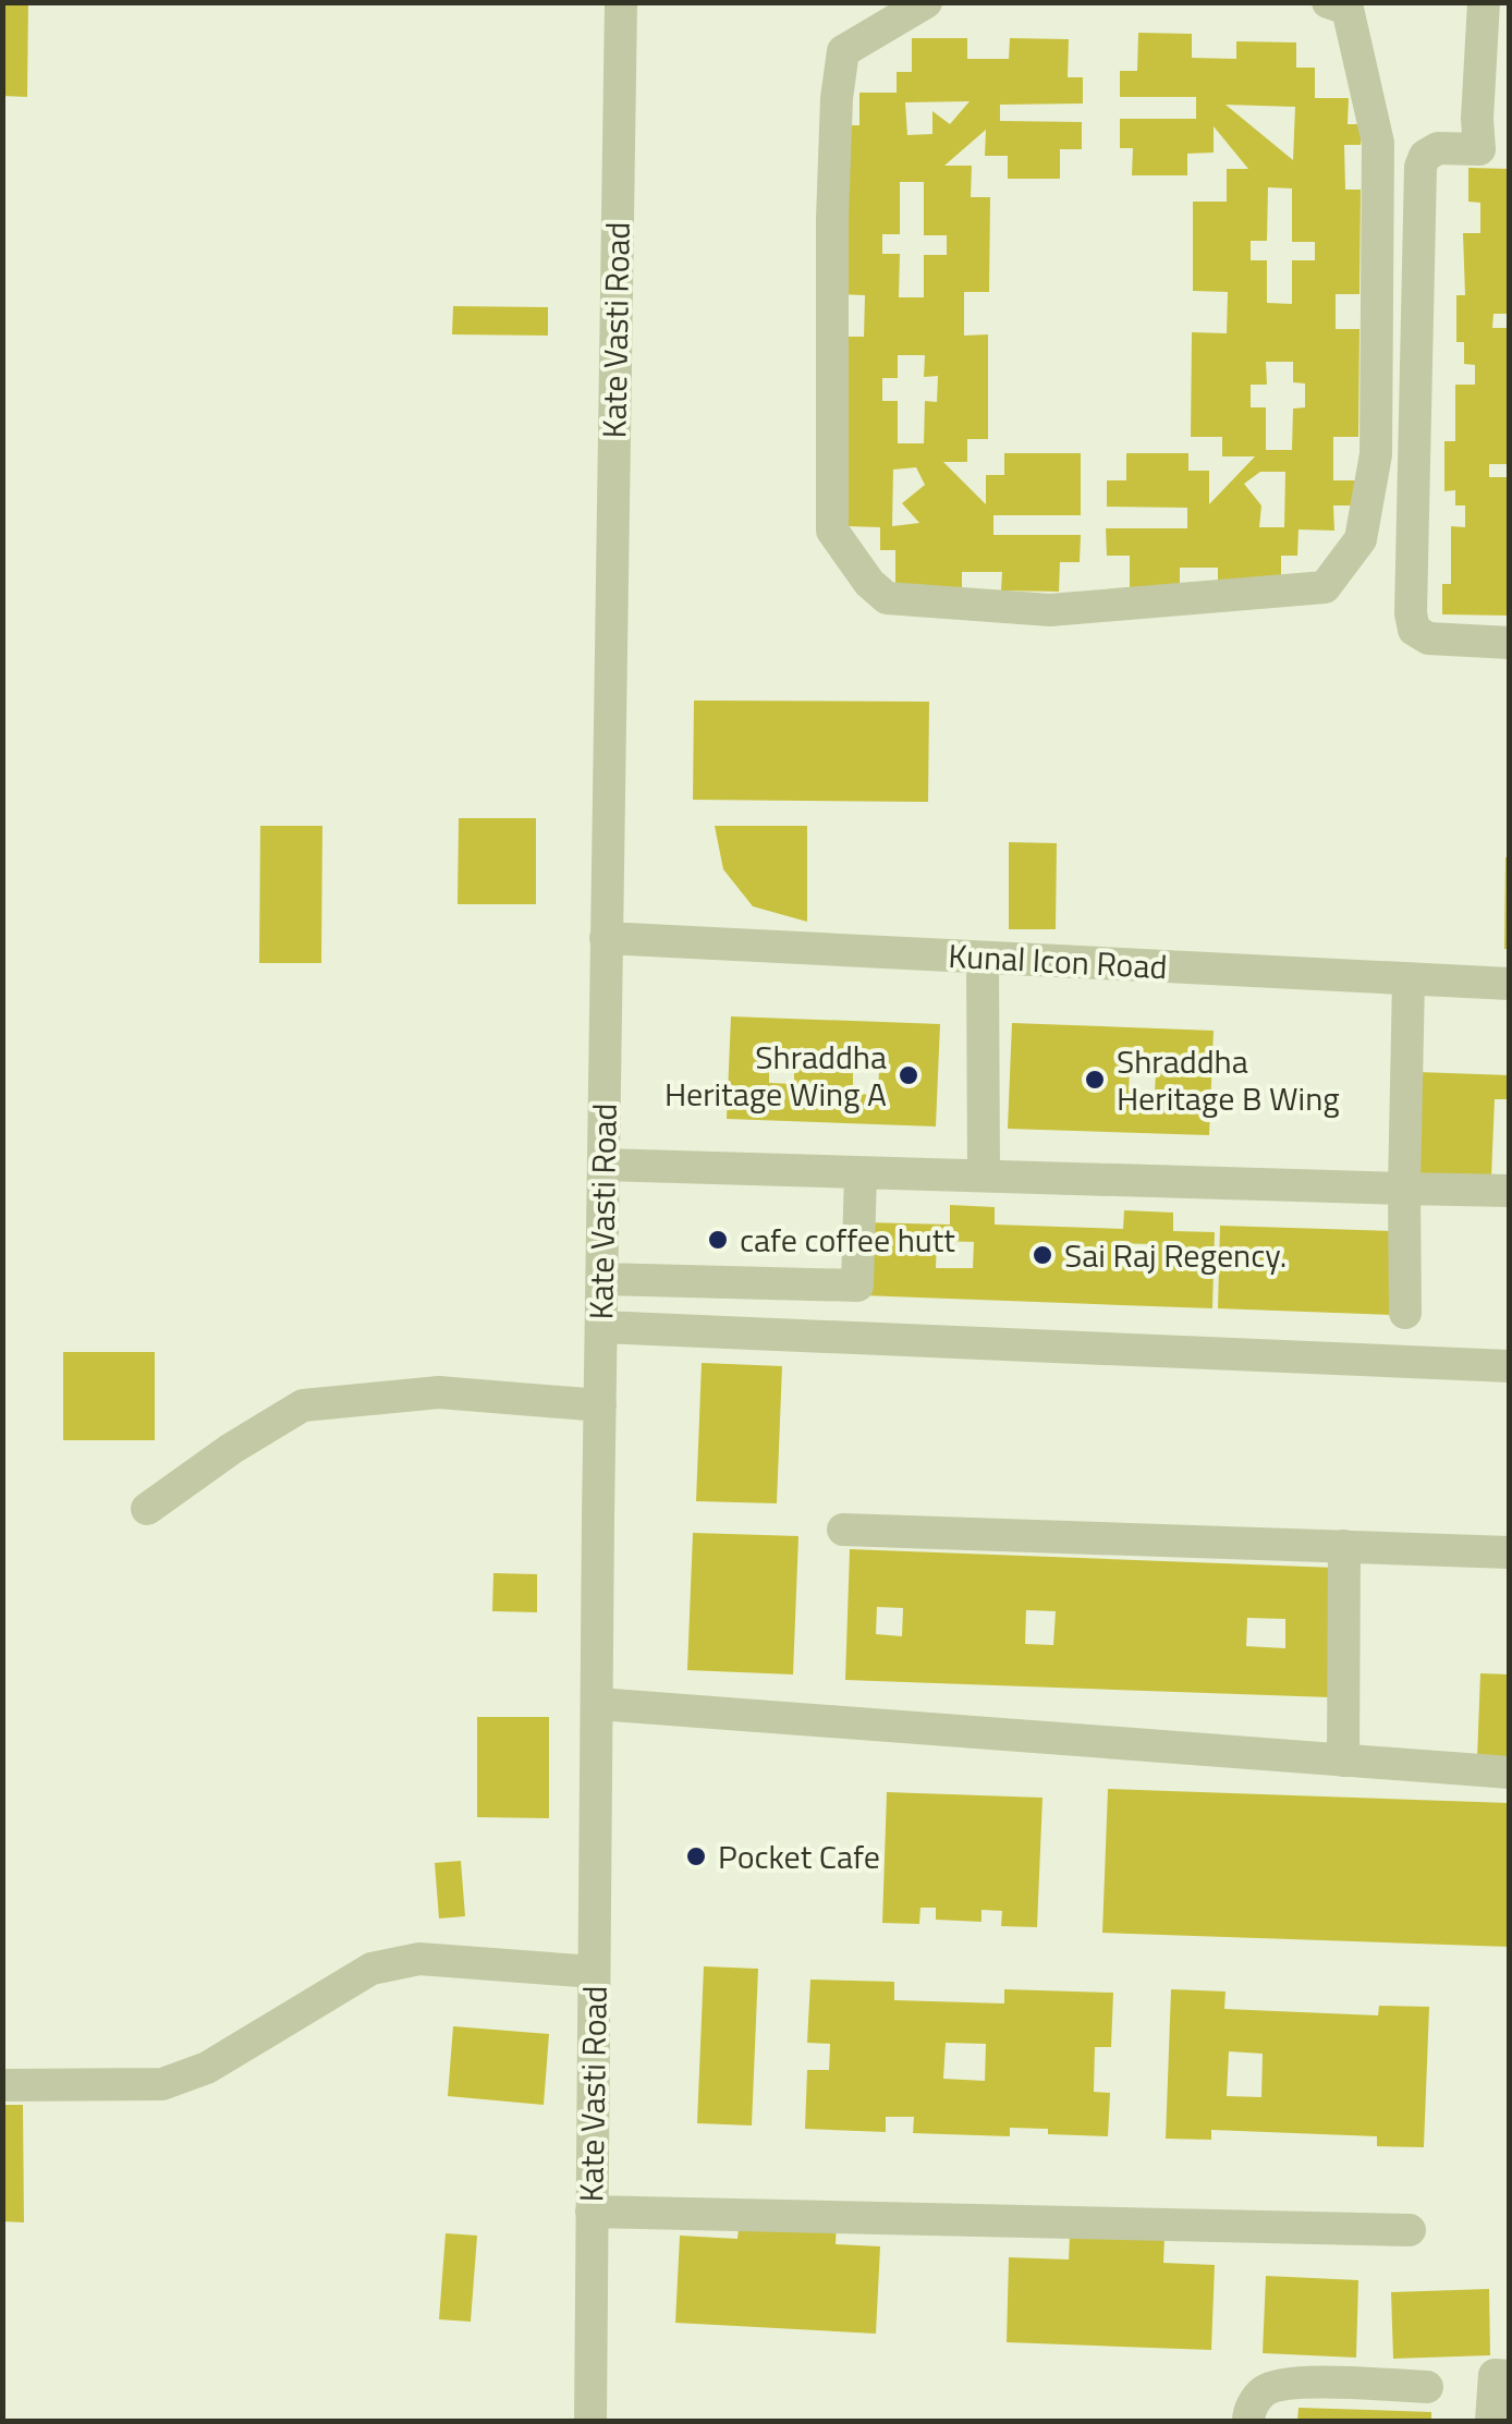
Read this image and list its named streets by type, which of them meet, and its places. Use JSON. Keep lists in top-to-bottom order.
{
  "streets": {
    "street": ["Kate Vasti Road", "Kunal Icon Road"]
  },
  "crossings": [
    ["Kate Vasti Road", "Kunal Icon Road"]
  ],
  "places": [
    "Shraddha Heritage Wing A",
    "Shraddha Heritage B Wing",
    "cafe coffee hutt",
    "Sai Raj Regency.",
    "Pocket Cafe"
  ]
}
